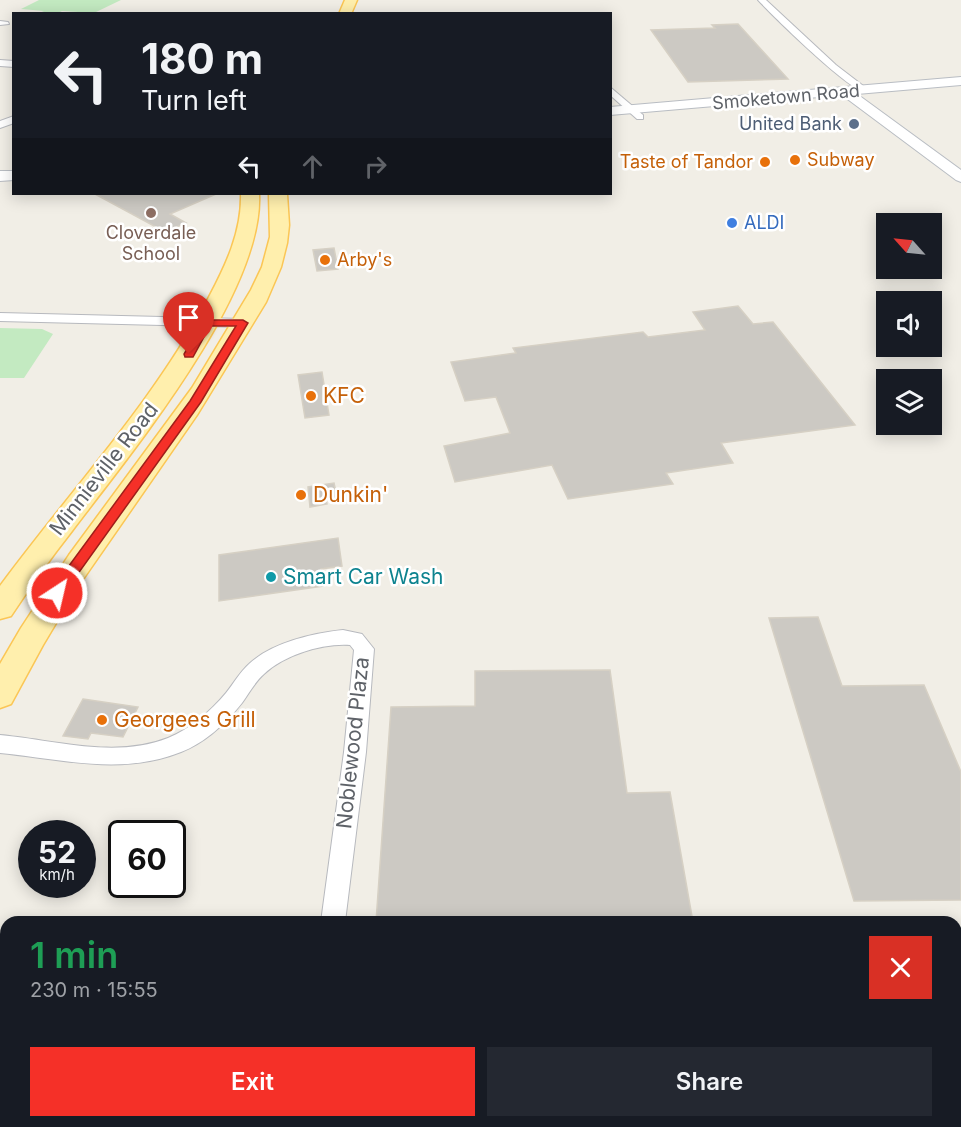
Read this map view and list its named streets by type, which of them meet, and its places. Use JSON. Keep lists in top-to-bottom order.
{
  "streets": {
    "main road": ["Smoketown Road", "Minnieville Road"],
    "street": ["Noblewood Plaza"]
  },
  "places": [
    "United Bank",
    "Subway",
    "Taste of Tandor",
    "Cloverdale School",
    "ALDI",
    "Arby's",
    "KFC",
    "Dunkin'",
    "Smart Car Wash",
    "Georgees Grill"
  ],
  "north": "top left",
  "page": {
    "turn": ["180 m", "Turn left"],
    "speed": "52 km/h",
    "limit": "60",
    "heading": ["1 min", "230 m · 15:55"],
    "buttons": ["Exit", "Share"]
  }
}
